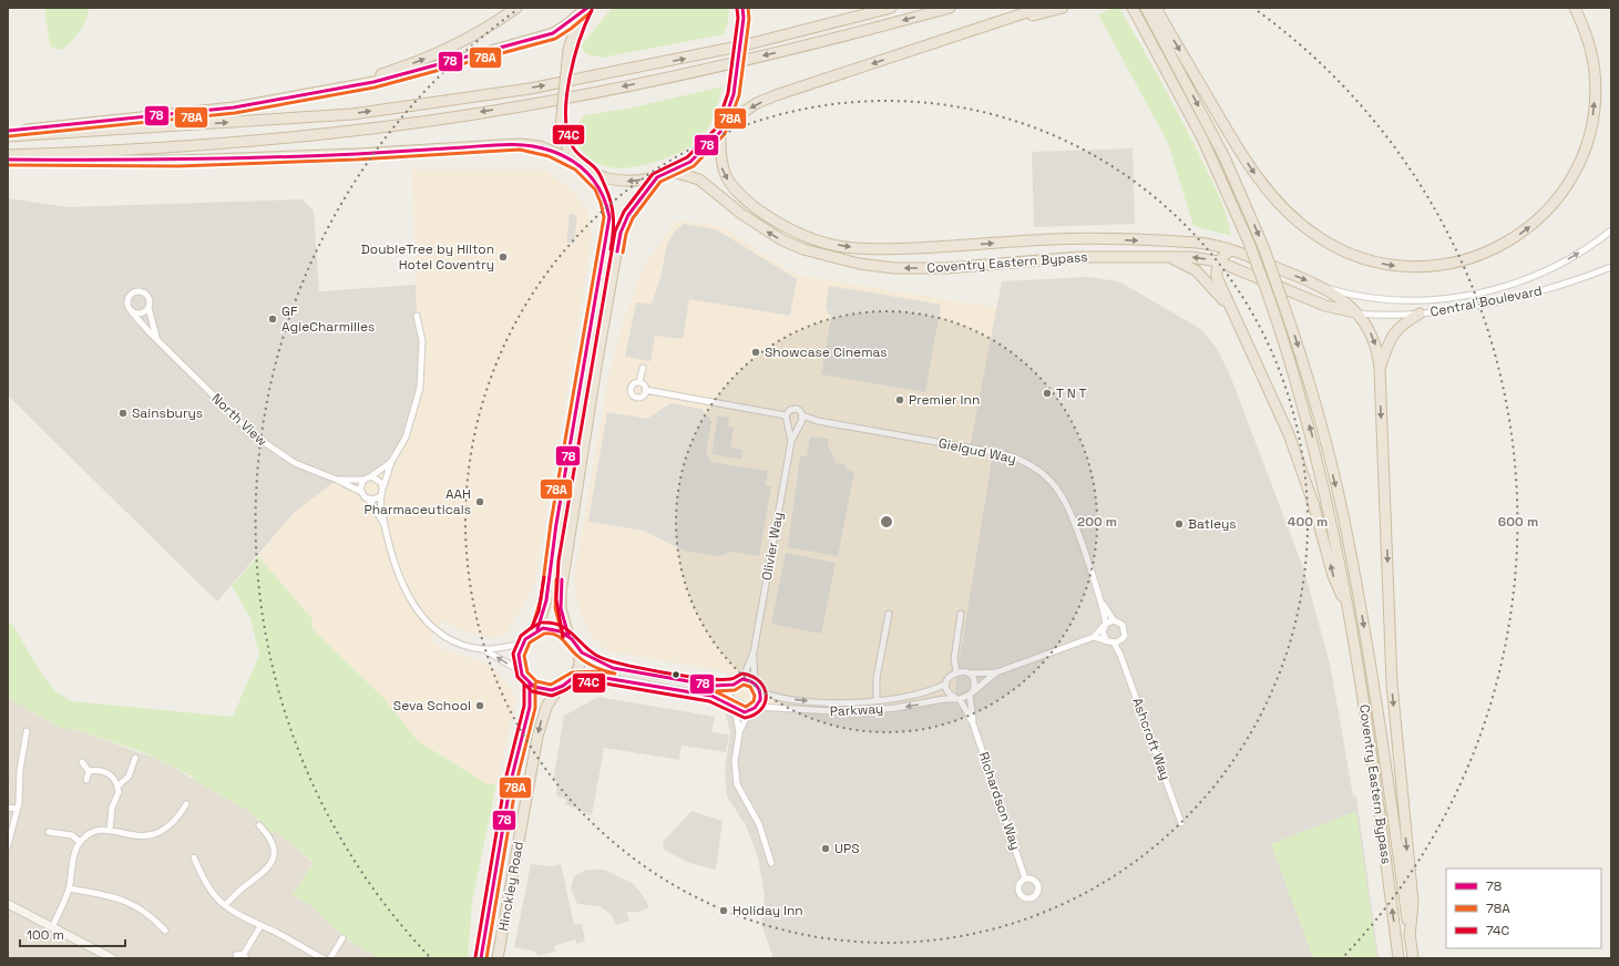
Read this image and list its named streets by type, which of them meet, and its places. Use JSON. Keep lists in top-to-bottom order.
{
  "streets": {
    "highway": ["Coventry Eastern Bypass", "Hinckley Road"],
    "street": [
      "Central Boulevard",
      "North View",
      "Gielgud Way",
      "Olivier Way",
      "Parkway",
      "Ashcroft Way",
      "Richardson Way"
    ]
  },
  "crossings": [
    ["Coventry Eastern Bypass", "Central Boulevard"],
    ["Gielgud Way", "Olivier Way"],
    ["Gielgud Way", "Ashcroft Way"],
    ["Olivier Way", "Parkway"],
    ["Parkway", "Richardson Way"]
  ],
  "places": [
    "DoubleTree by Hilton Hotel Coventry",
    "GF AgieCharmilles",
    "Showcase Cinemas",
    "T N T",
    "Premier Inn",
    "Sainsburys",
    "AAH Pharmaceuticals",
    "Batleys",
    "Seva School",
    "UPS",
    "Holiday Inn"
  ],
  "lines": ["transit line 78", "transit line 78A", "transit line 74C"],
  "legend": ["78", "78A", "74C"],
  "scale_bar": "100 m",
  "rings": ["200 m", "400 m", "600 m"]
}
